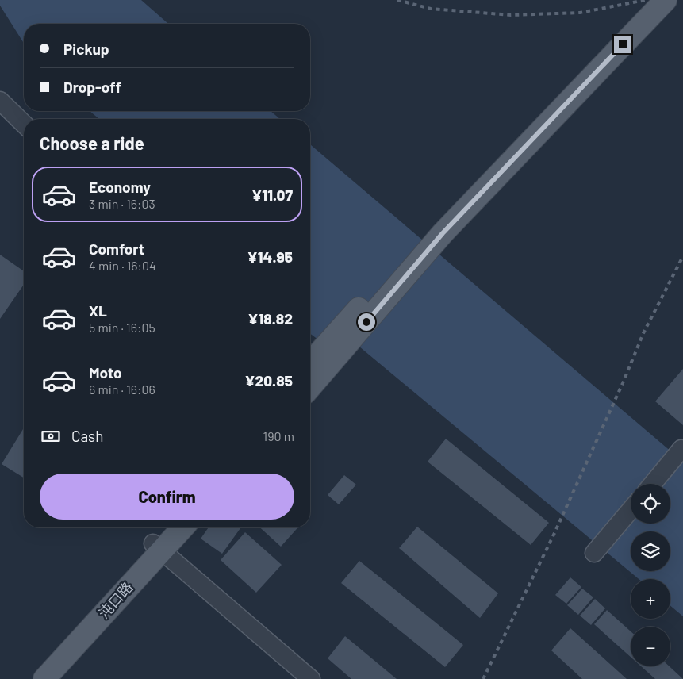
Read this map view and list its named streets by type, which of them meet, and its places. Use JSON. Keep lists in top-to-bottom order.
{
  "streets": {
    "main road": ["沌口路"]
  },
  "page": {
    "banner": ["Pickup", "Drop-off"],
    "heading": "Choose a ride",
    "list": [
      {
        "name": "Economy",
        "note": "3 min · 16:03",
        "value": "¥11.07"
      },
      {
        "name": "Comfort",
        "note": "4 min · 16:04",
        "value": "¥14.95"
      },
      {
        "name": "XL",
        "note": "5 min · 16:05",
        "value": "¥18.82"
      },
      {
        "name": "Moto",
        "note": "6 min · 16:06",
        "value": "¥20.85"
      }
    ],
    "pay": ["Cash", "190 m"],
    "buttons": "Confirm",
    "map_buttons": ["+", "−"]
  }
}
